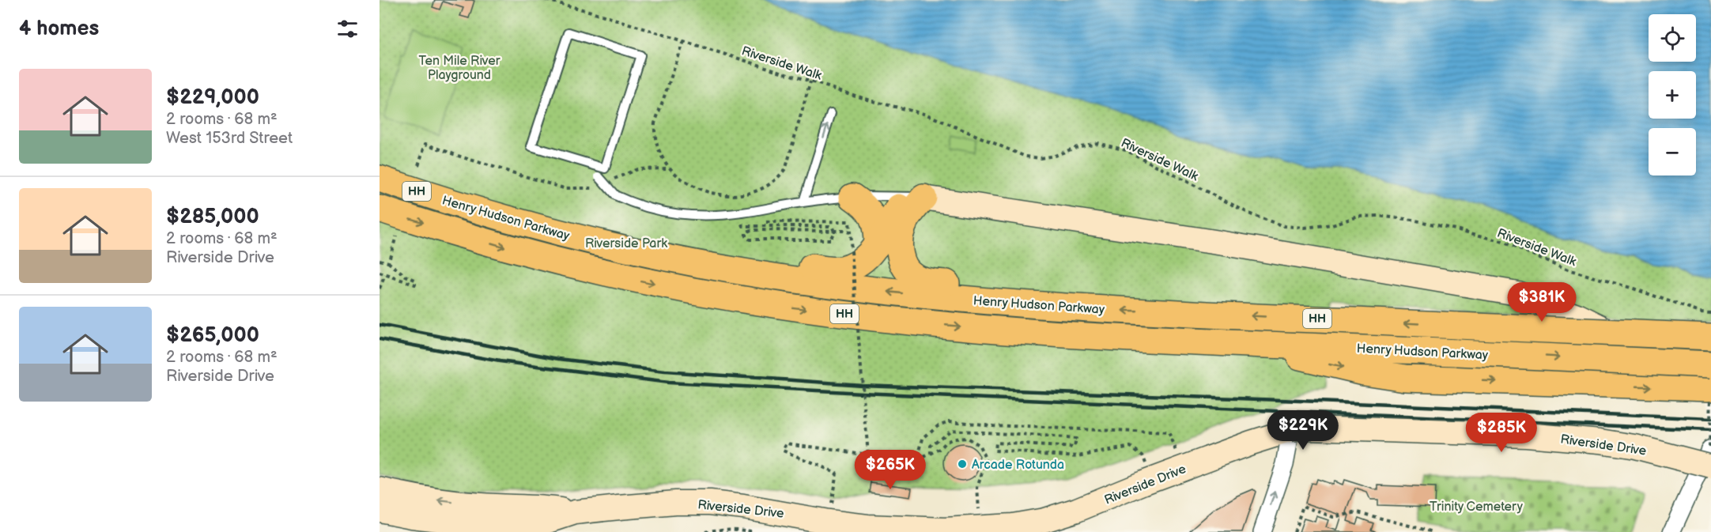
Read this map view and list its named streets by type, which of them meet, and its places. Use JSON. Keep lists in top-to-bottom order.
{
  "streets": {
    "highway": ["HH", "Henry Hudson Parkway"],
    "main road": ["Riverside Drive"],
    "path": ["Riverside Walk"]
  },
  "parks": ["Ten Mile River Playground", "Riverside Park", "Trinity Cemetery"],
  "places": ["Arcade Rotunda"],
  "page": {
    "heading": "4 homes",
    "map_buttons": ["+", "−"],
    "list": [
      {
        "name": "$229,000",
        "note": "2 rooms · 68 m² · West 153rd Street"
      },
      {
        "name": "$285,000",
        "note": "2 rooms · 68 m² · Riverside Drive"
      },
      {
        "name": "$265,000",
        "note": "2 rooms · 68 m² · Riverside Drive"
      }
    ],
    "price": [
      "$381K",
      "$229K",
      "$285K",
      "$265K"
    ]
  }
}
